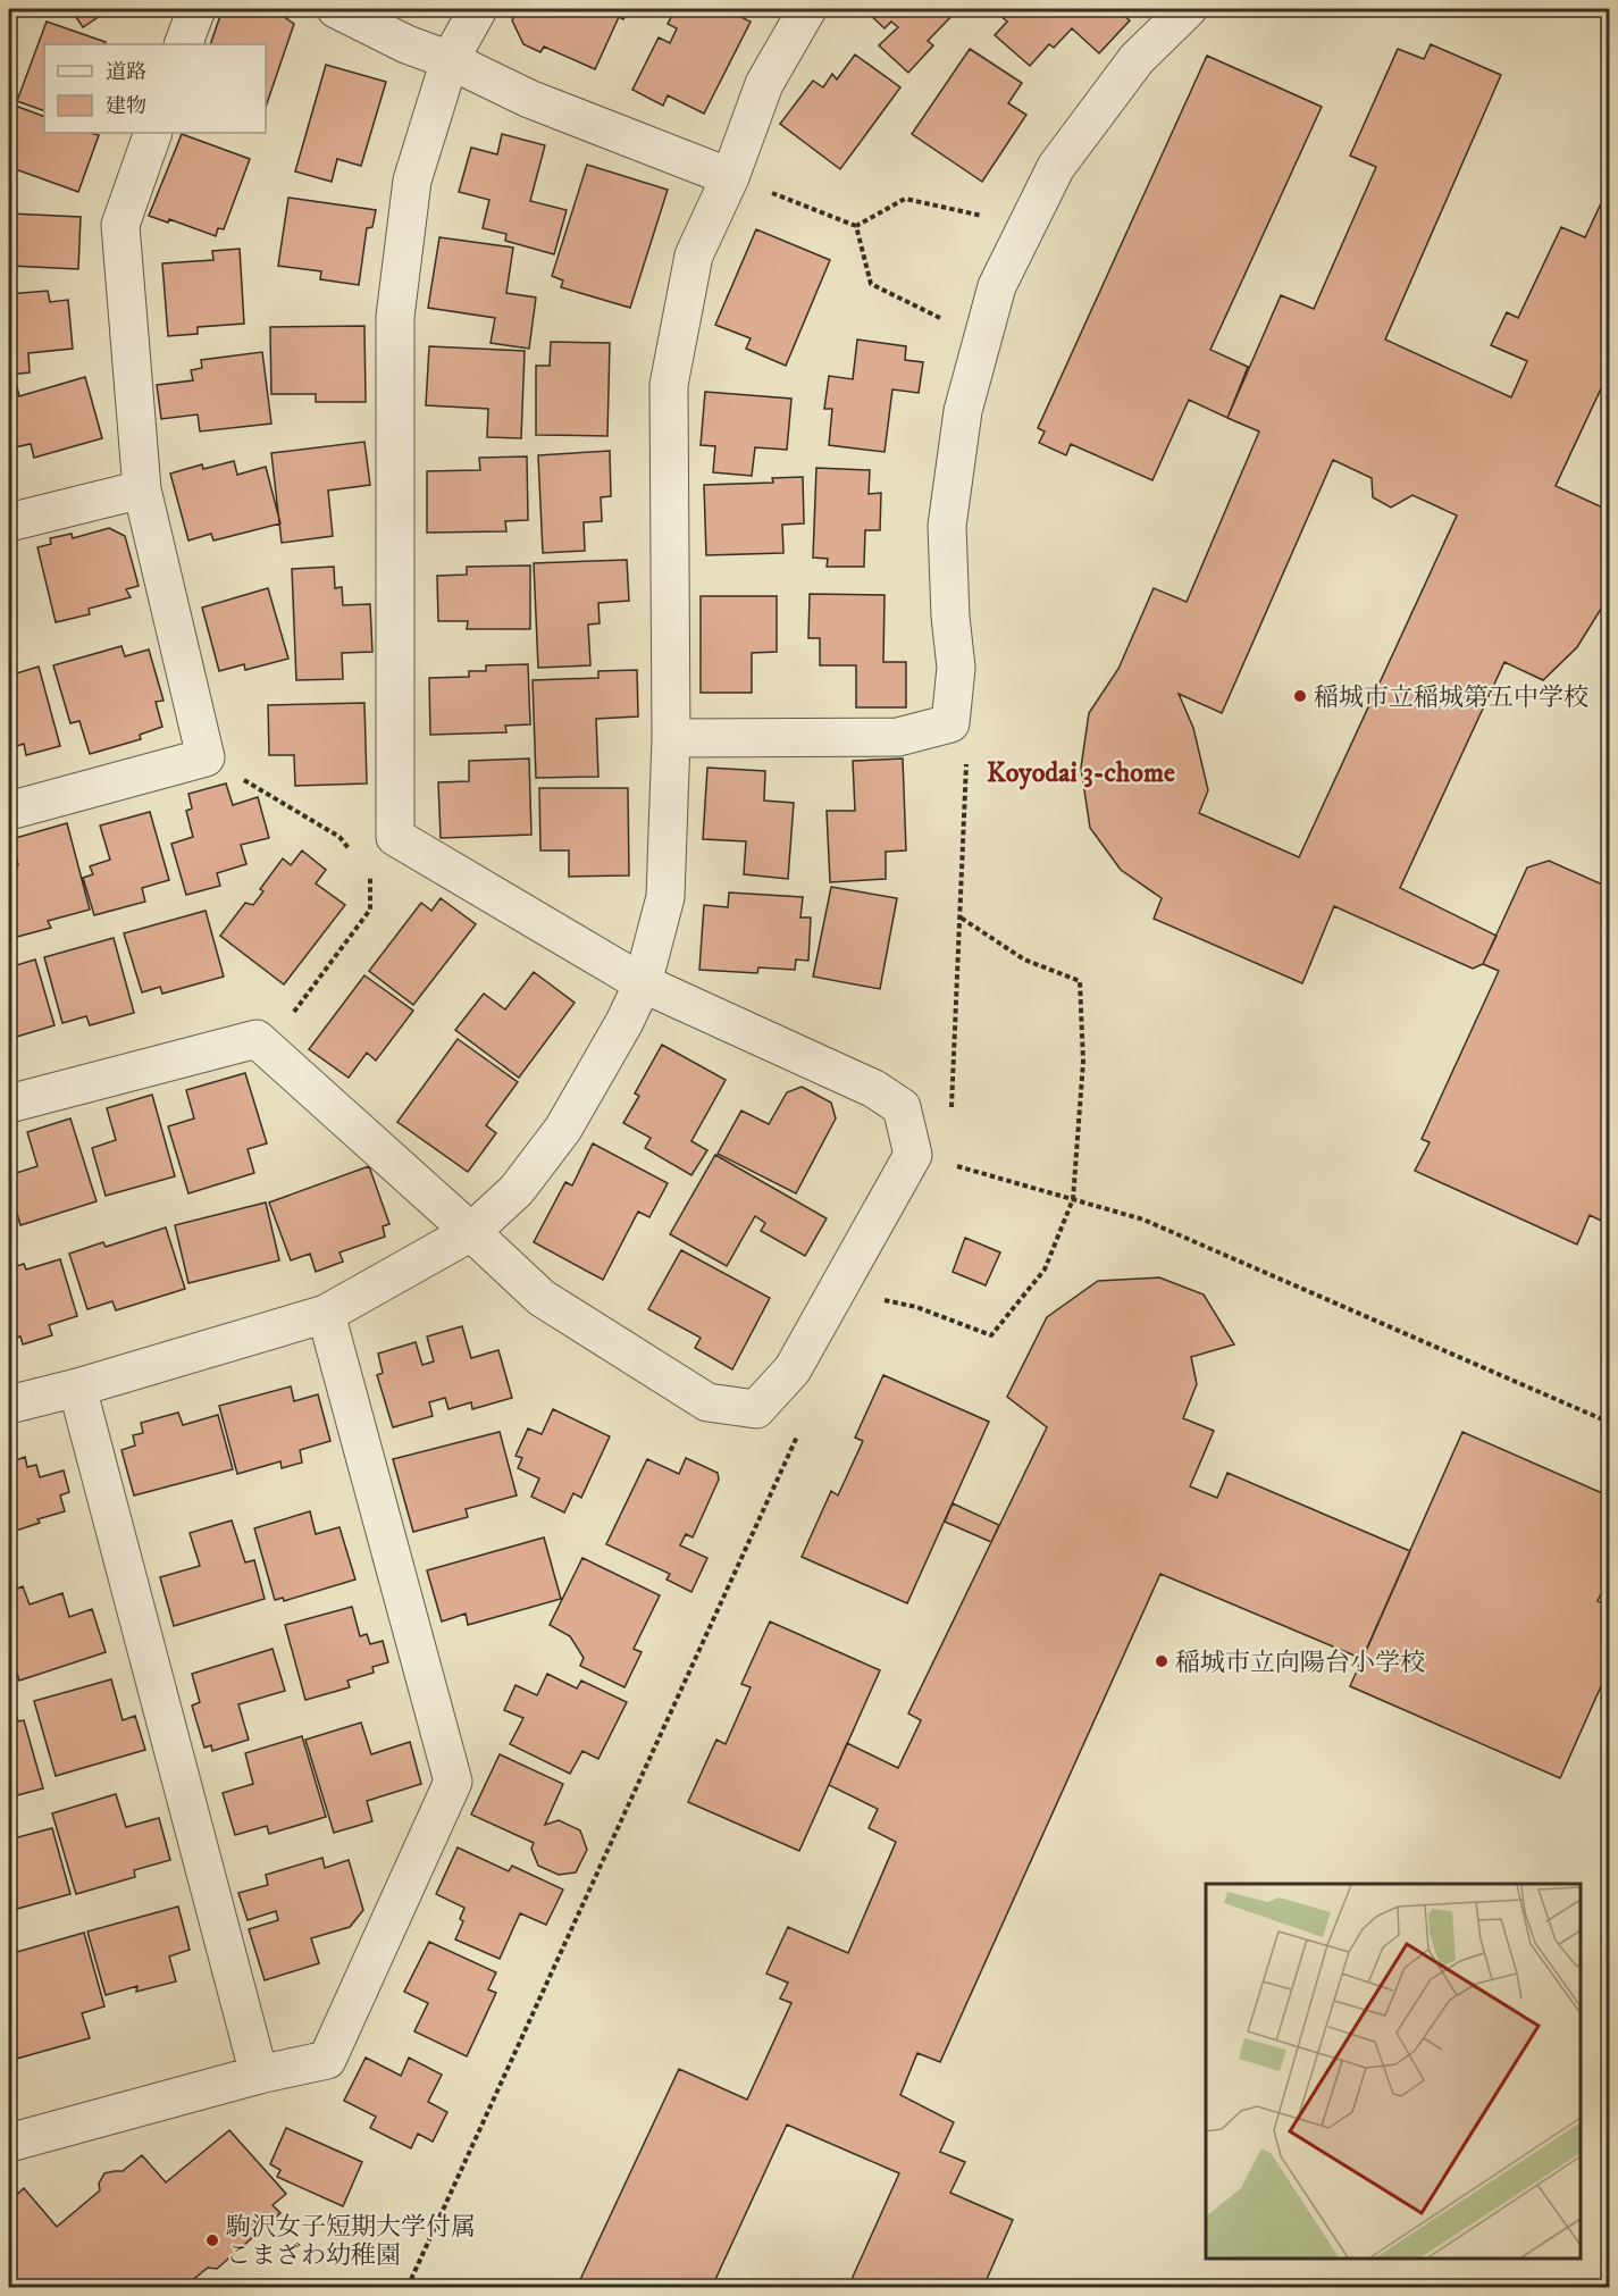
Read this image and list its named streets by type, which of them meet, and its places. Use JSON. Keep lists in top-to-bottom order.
{
  "districts": ["Koyodai 3-chome"],
  "places": ["稲城市立稲城第五中学校", "稲城市立向陽台小学校", "駒沢女子短期大学付属 こまざわ幼稚園"],
  "legend": ["道路", "建物"]
}
